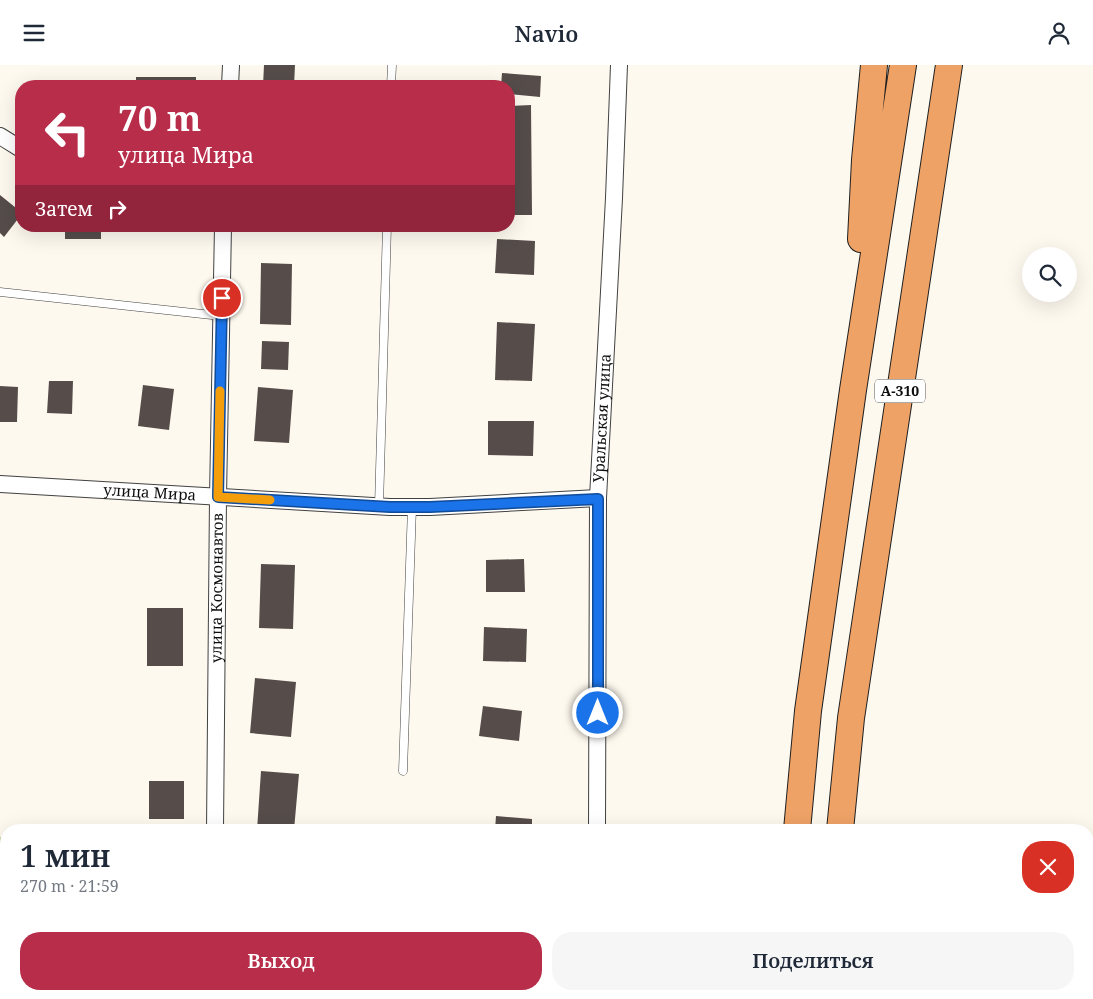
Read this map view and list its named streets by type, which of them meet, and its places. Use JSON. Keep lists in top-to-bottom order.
{
  "streets": {
    "highway": ["А-310"],
    "street": ["Уральская улица", "улица Мира", "улица Космонавтов"]
  },
  "crossings": [
    ["Уральская улица", "улица Мира"],
    ["улица Мира", "улица Космонавтов"]
  ],
  "page": {
    "header": "Navio",
    "turn": ["70 m", "улица Мира"],
    "then": "Затем",
    "heading": ["1 мин", "270 m · 21:59"],
    "buttons": ["Выход", "Поделиться"]
  }
}
